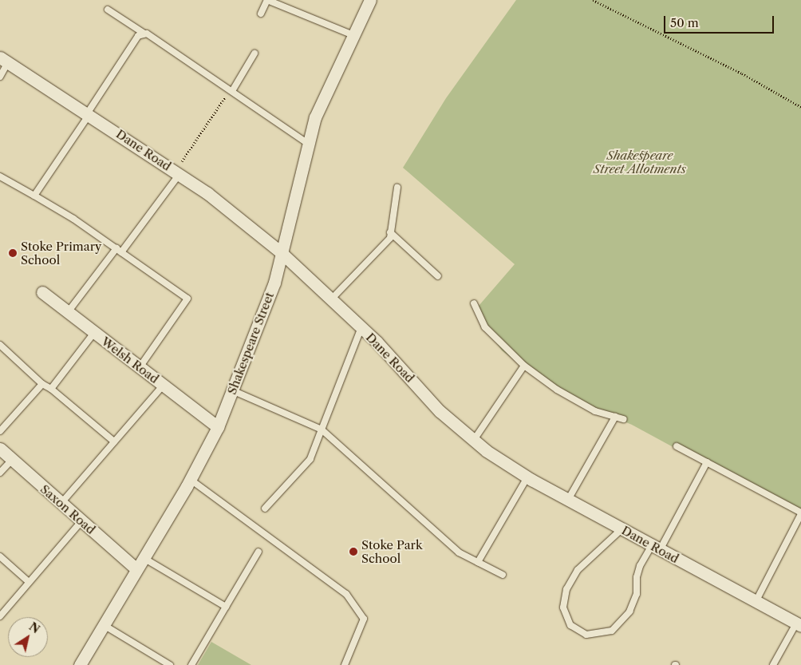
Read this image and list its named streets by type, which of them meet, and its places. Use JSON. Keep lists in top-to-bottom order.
{
  "streets": {
    "street": [
      "Dane Road",
      "Shakespeare Street",
      "Welsh Road",
      "Saxon Road"
    ]
  },
  "crossings": [
    ["Dane Road", "Shakespeare Street"],
    ["Shakespeare Street", "Welsh Road"],
    ["Shakespeare Street", "Saxon Road"]
  ],
  "parks": ["Shakespeare Street Allotments"],
  "places": ["Stoke Primary School", "Stoke Park School"],
  "scale_bar": "50 m",
  "north": "top right"
}
